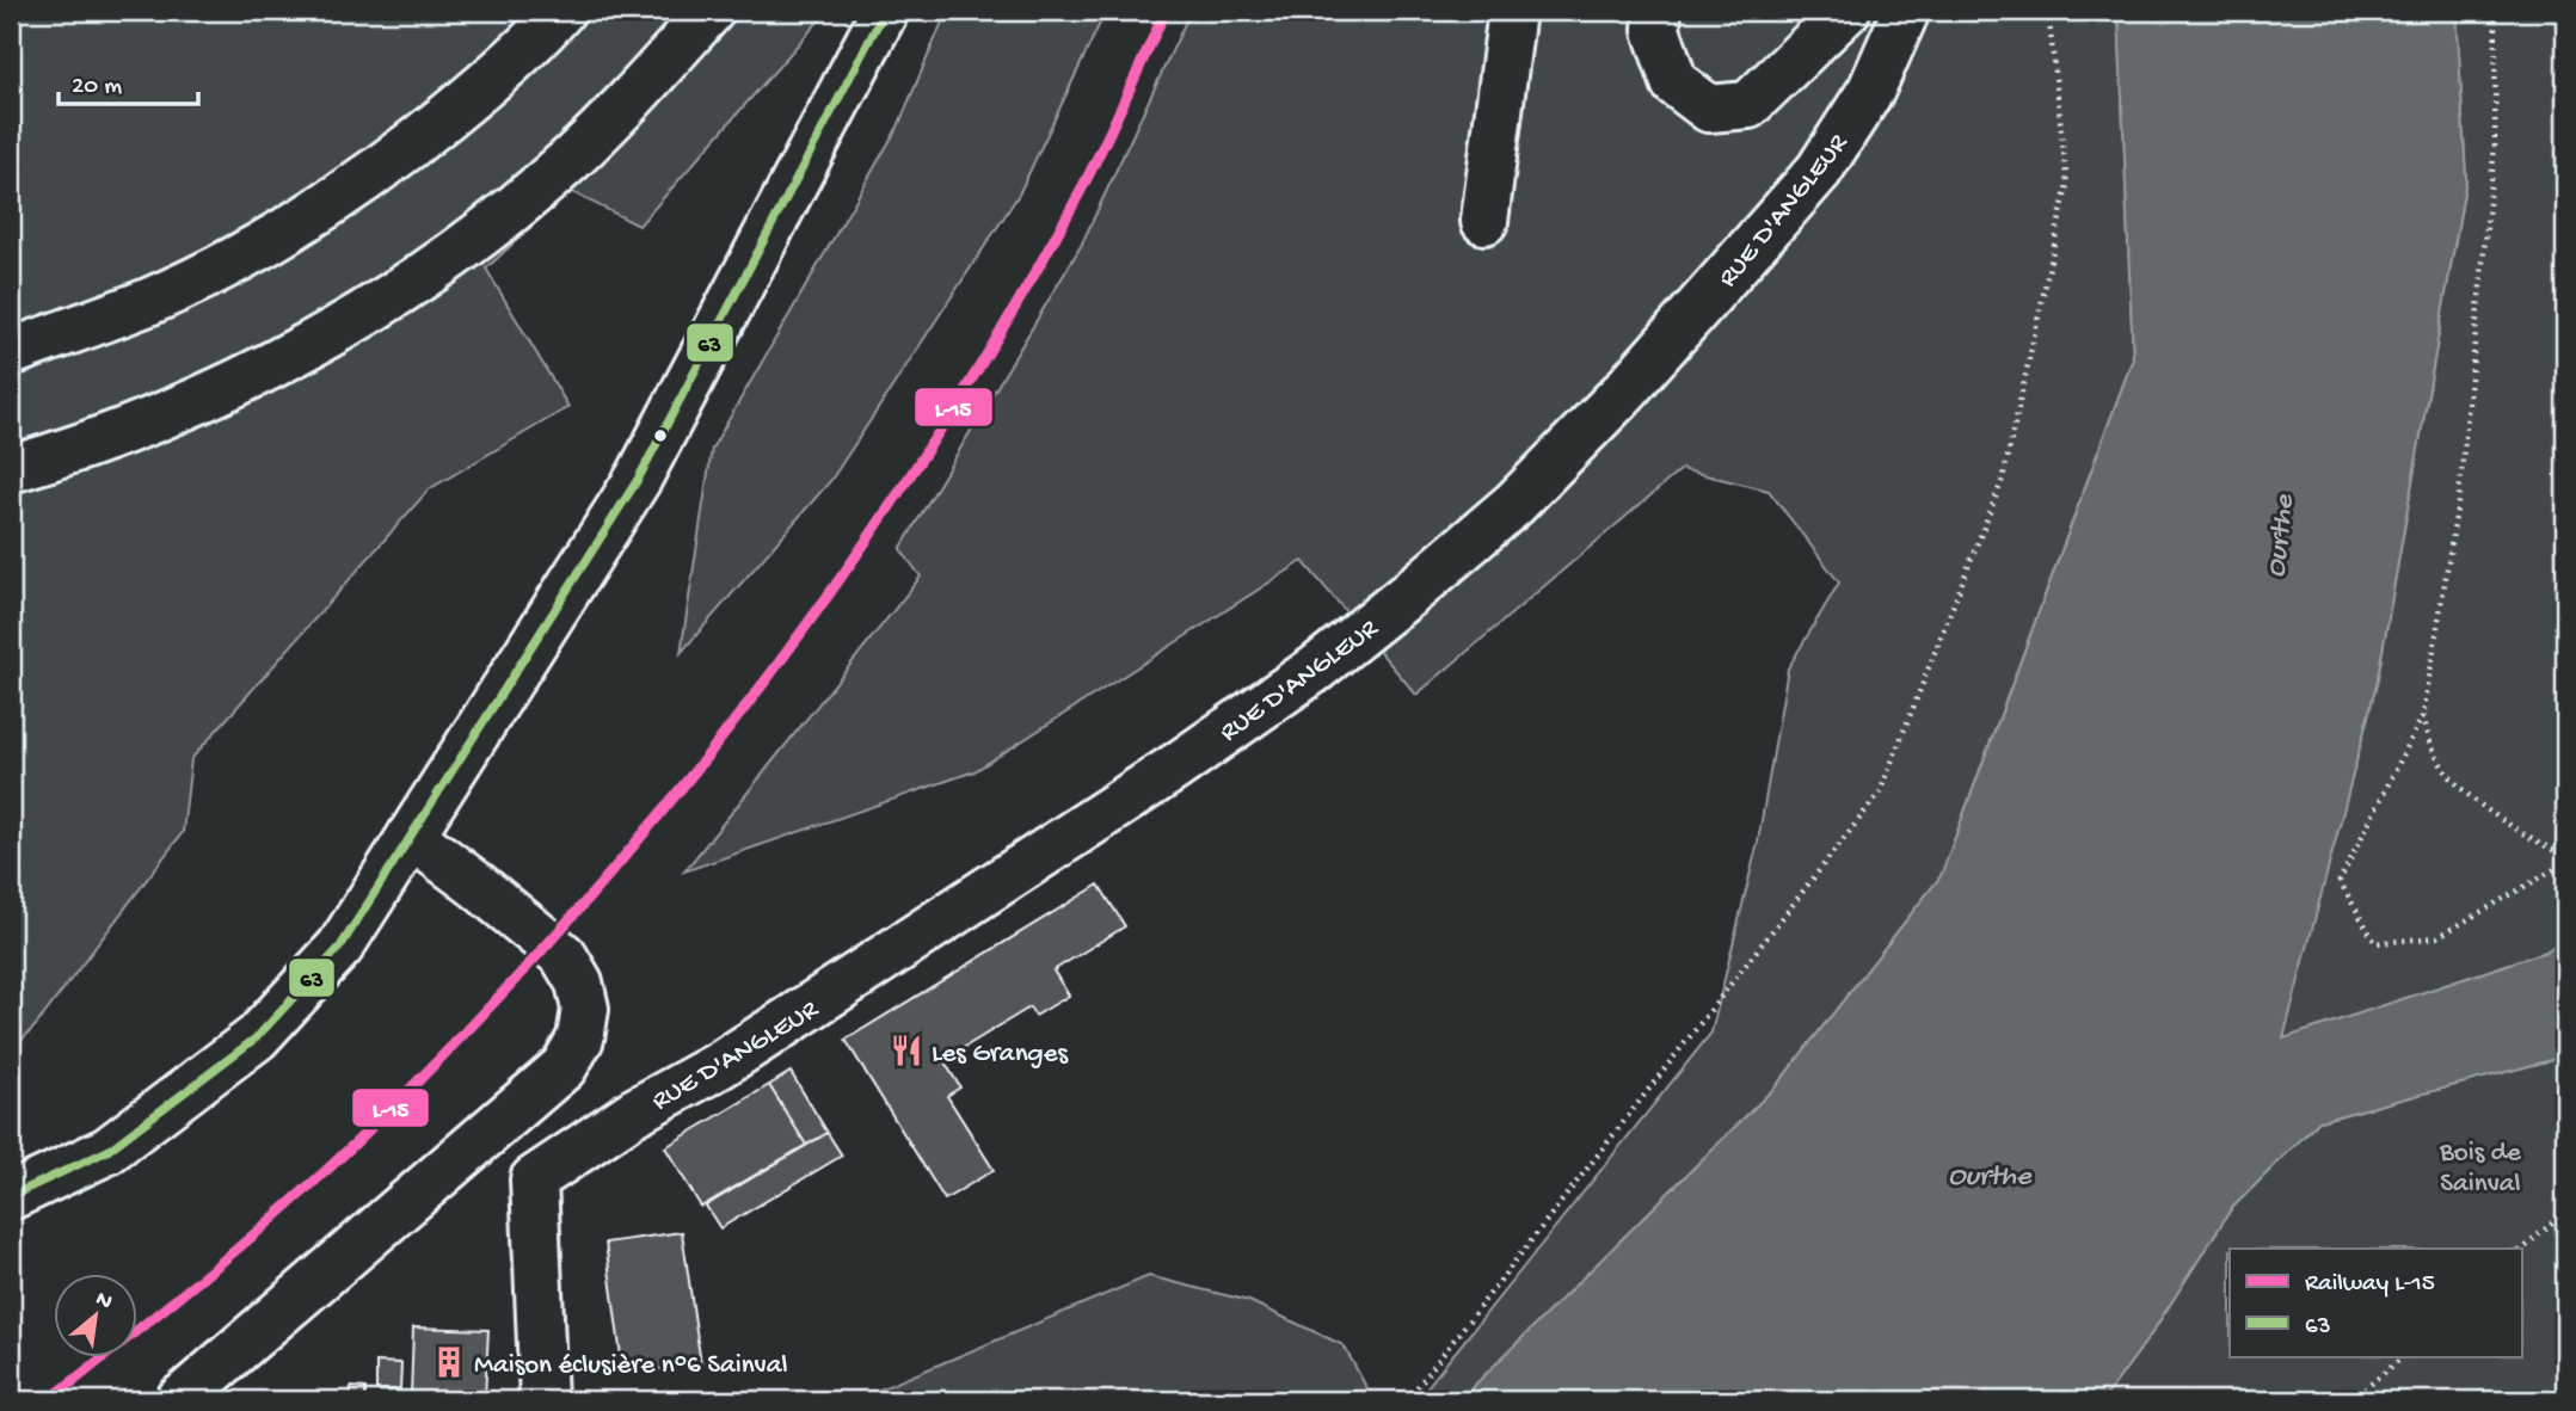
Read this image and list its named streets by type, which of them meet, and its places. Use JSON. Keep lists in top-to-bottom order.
{
  "streets": {
    "street": ["RUE D'ANGLEUR"]
  },
  "water": ["Ourthe"],
  "parks": ["Bois de Sainval"],
  "places": {
    "restaurant": ["Les Granges"],
    "building": ["Maison éclusière n°6 Sainval"]
  },
  "lines": ["rail line L-15", "transit line 63"],
  "legend": ["Railway L-15", "63"],
  "scale_bar": "20 m",
  "north": "top right"
}
